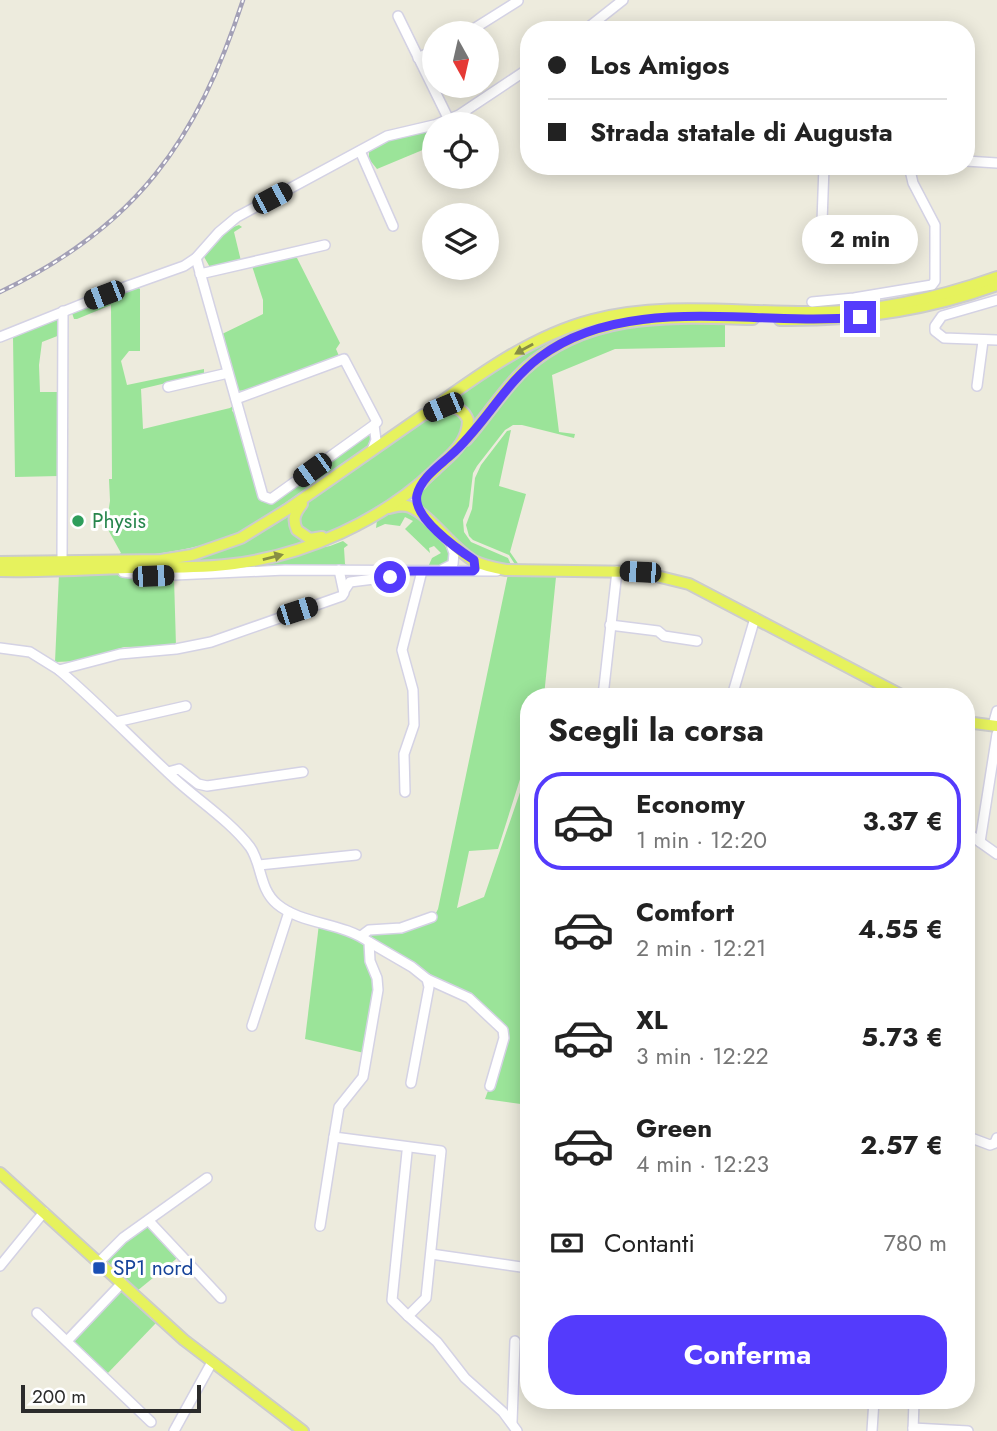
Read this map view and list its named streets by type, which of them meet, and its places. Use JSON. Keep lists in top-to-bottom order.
{
  "places": {
    "other": ["Physis"],
    "transit": ["SP1 nord"]
  },
  "scale_bar": "200 m",
  "north": "bottom",
  "page": {
    "banner": ["Los Amigos", "Strada statale di Augusta"],
    "bubble": "2 min",
    "heading": "Scegli la corsa",
    "list": [
      {
        "name": "Economy",
        "note": "1 min · 12:20",
        "value": "3.37 €"
      },
      {
        "name": "Comfort",
        "note": "2 min · 12:21",
        "value": "4.55 €"
      },
      {
        "name": "XL",
        "note": "3 min · 12:22",
        "value": "5.73 €"
      },
      {
        "name": "Green",
        "note": "4 min · 12:23",
        "value": "2.57 €"
      }
    ],
    "pay": ["Contanti", "780 m"],
    "buttons": "Conferma",
    "scale": "200 m"
  }
}
